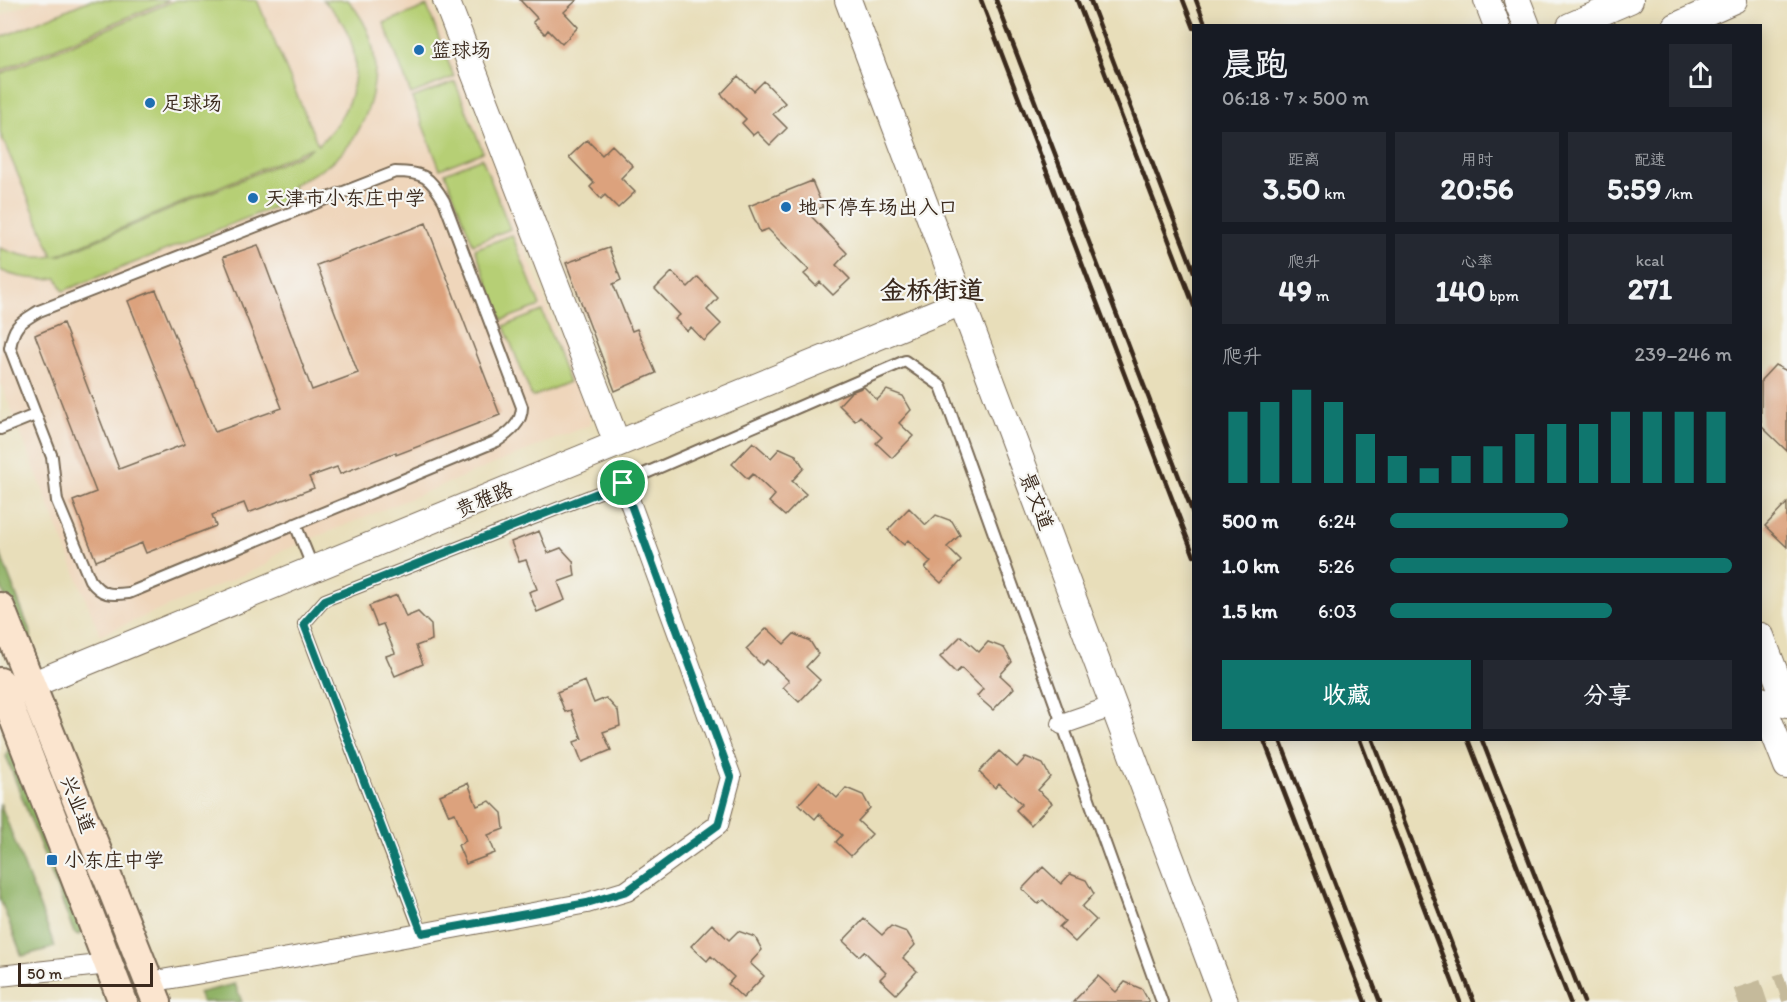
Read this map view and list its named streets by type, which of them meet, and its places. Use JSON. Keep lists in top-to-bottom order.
{
  "streets": {
    "main road": ["兴业道"],
    "street": ["贵雅路", "景文道"]
  },
  "crossings": [
    ["贵雅路", "景文道"],
    ["贵雅路", "兴业道"]
  ],
  "districts": ["金桥街道"],
  "places": {
    "other": [
      "篮球场",
      "足球场",
      "天津市小东庄中学",
      "地下停车场出入口"
    ],
    "transit": ["小东庄中学"]
  },
  "scale_bar": "50 m",
  "page": {
    "heading": ["晨跑", "06:18 · 7 × 500 m"],
    "stats": [
      ["距离", "3.50 km"],
      ["用时", "20:56"],
      ["配速", "5:59 /km"],
      ["爬升", "49 m"],
      ["心率", "140 bpm"],
      ["kcal", "271"]
    ],
    "chart": ["爬升", "239–246 m"],
    "list": [
      {
        "name": "500 m",
        "note": "6:24"
      },
      {
        "name": "1.0 km",
        "note": "5:26"
      },
      {
        "name": "1.5 km",
        "note": "6:03"
      }
    ],
    "buttons": ["收藏", "分享"],
    "scale": "50 m"
  }
}
